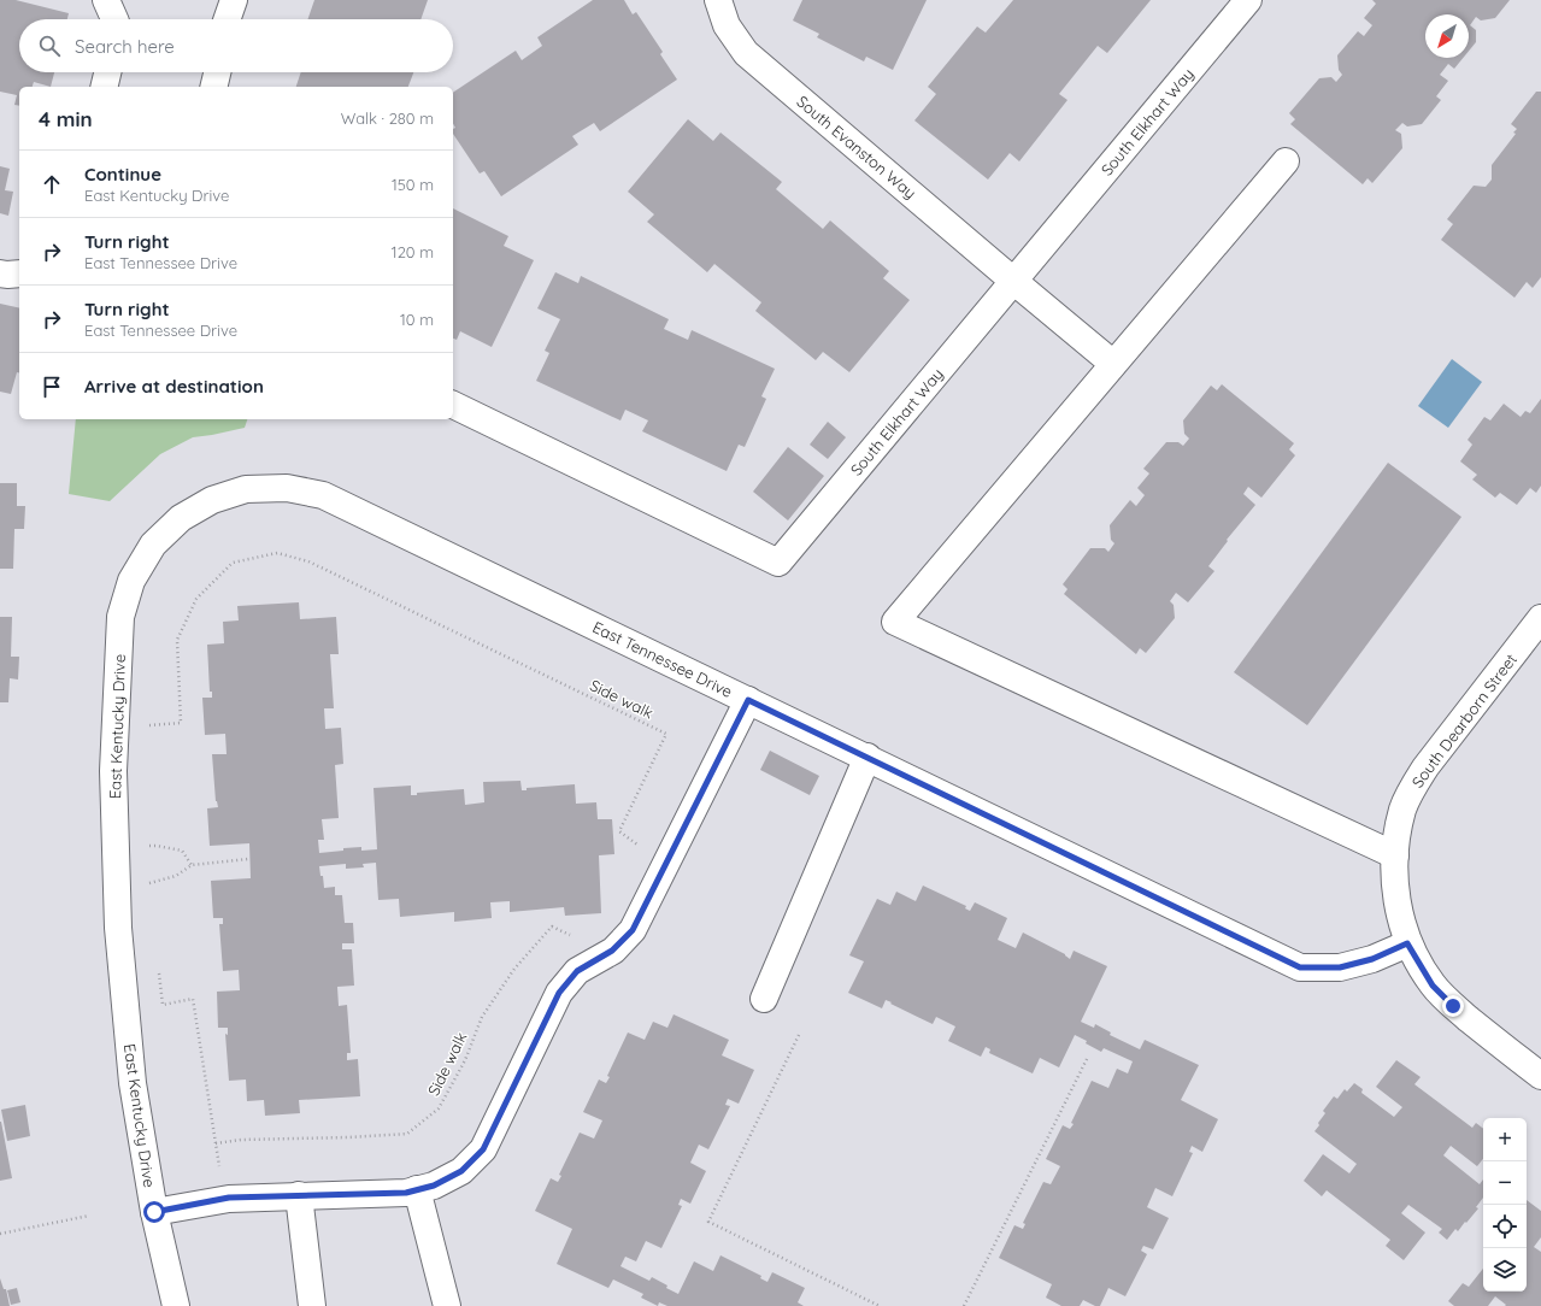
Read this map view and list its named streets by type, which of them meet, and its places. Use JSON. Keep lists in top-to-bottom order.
{
  "streets": {
    "street": [
      "South Elkhart Way",
      "South Evanston Way",
      "East Tennessee Drive",
      "South Dearborn Street",
      "East Kentucky Drive"
    ],
    "path": ["Side walk"]
  },
  "crossings": [
    ["South Elkhart Way", "South Evanston Way"],
    ["East Tennessee Drive", "South Dearborn Street"],
    ["East Tennessee Drive", "East Kentucky Drive"]
  ],
  "north": "bottom left",
  "page": {
    "search": "Search here",
    "heading": ["4 min", "Walk · 280 m"],
    "list": [
      ["Continue", "East Kentucky Drive", "150 m"],
      ["Turn right", "East Tennessee Drive", "120 m"],
      ["Turn right", "East Tennessee Drive", "10 m"],
      "Arrive at destination"
    ],
    "map_buttons": ["+", "−"]
  }
}
